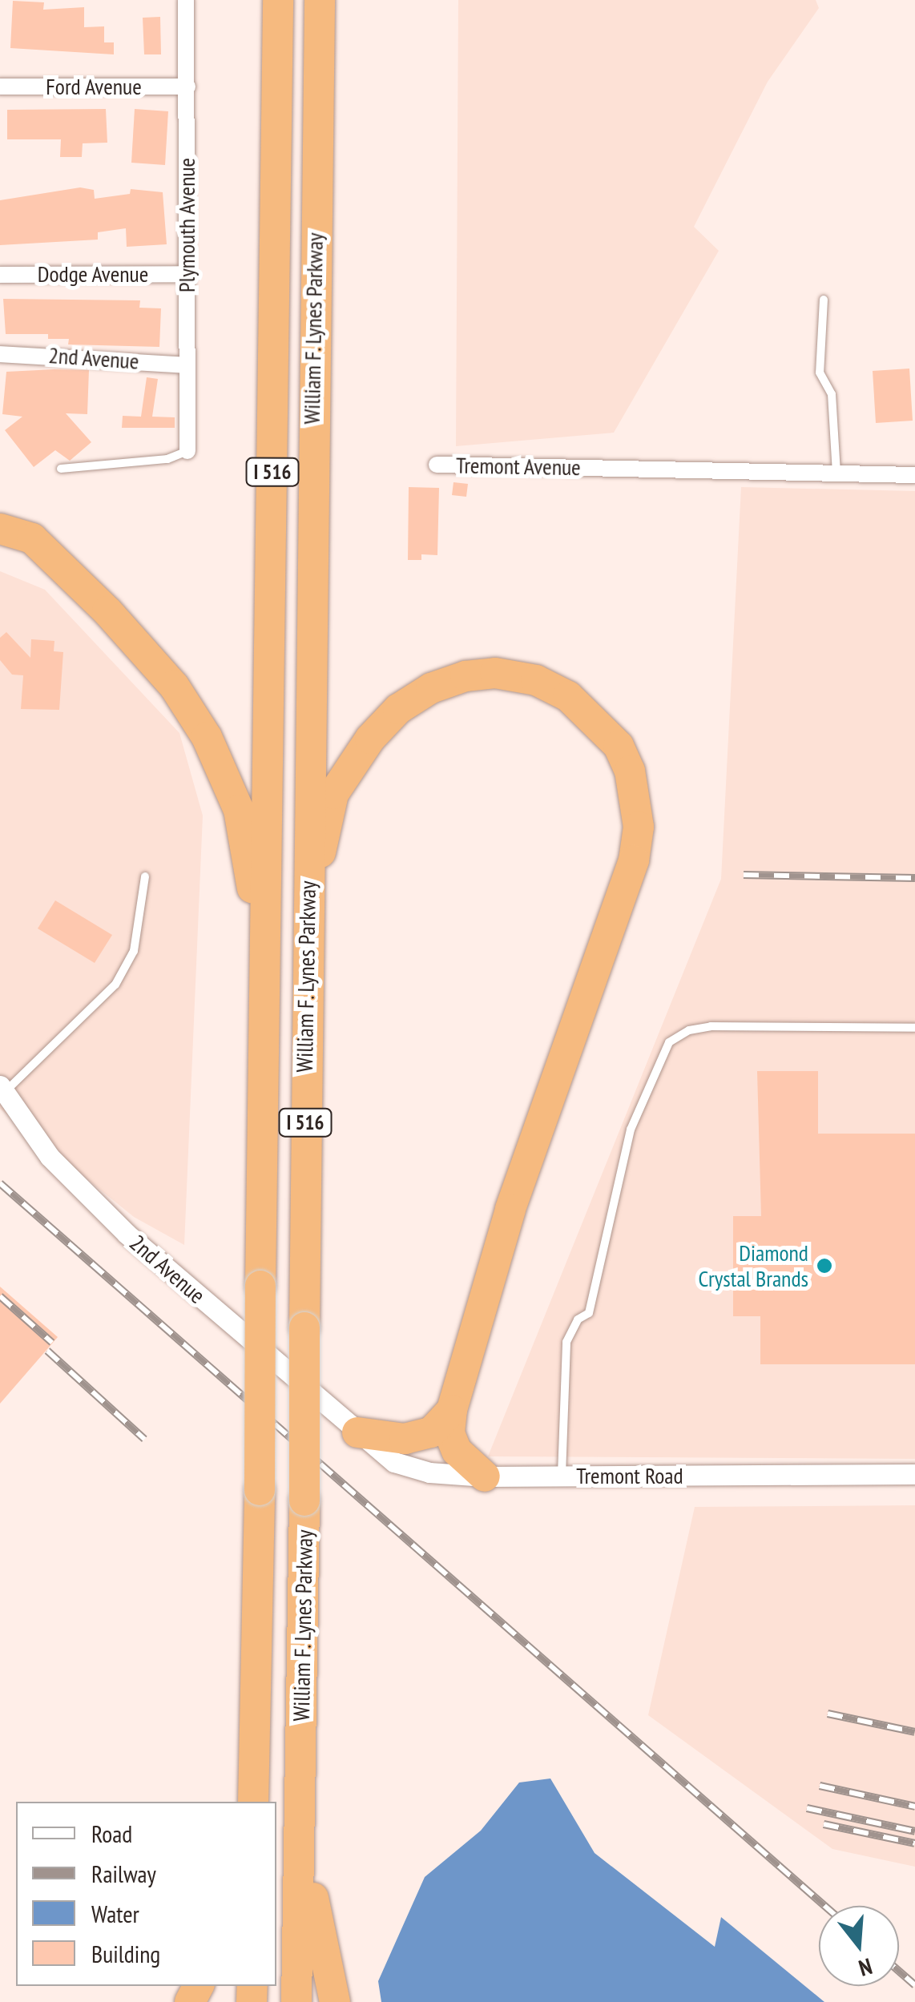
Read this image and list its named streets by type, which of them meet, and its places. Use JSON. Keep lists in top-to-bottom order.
{
  "streets": {
    "highway": ["William F. Lynes Parkway", "I 516"],
    "street": [
      "Ford Avenue",
      "Plymouth Avenue",
      "Dodge Avenue",
      "2nd Avenue",
      "Tremont Avenue",
      "Tremont Road"
    ]
  },
  "crossings": [
    ["Ford Avenue", "Plymouth Avenue"],
    ["Plymouth Avenue", "Dodge Avenue"],
    ["Plymouth Avenue", "2nd Avenue"],
    ["2nd Avenue", "Tremont Road"]
  ],
  "places": ["Diamond Crystal Brands"],
  "legend": [
    "Road",
    "Railway",
    "Water",
    "Building"
  ],
  "north": "bottom"
}
